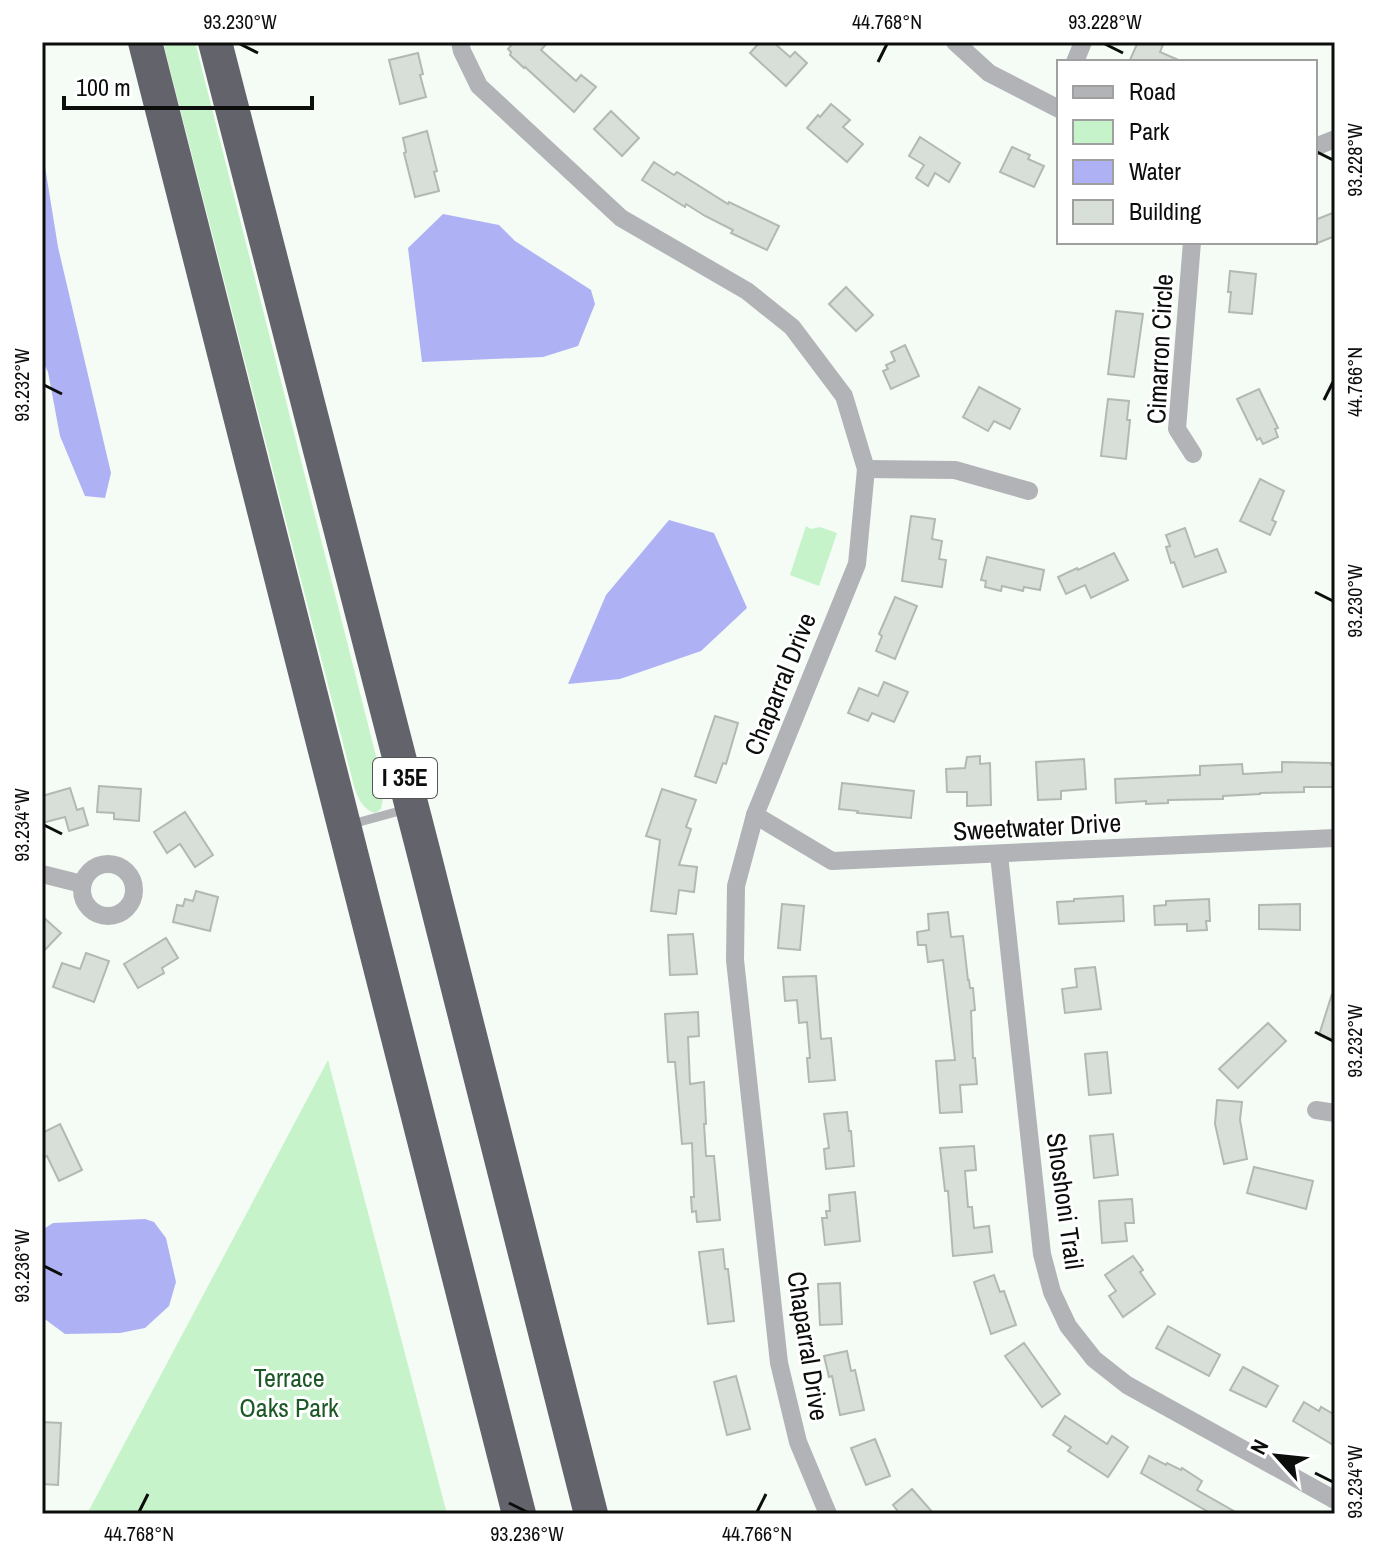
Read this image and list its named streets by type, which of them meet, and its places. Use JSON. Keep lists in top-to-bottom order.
{
  "streets": {
    "highway": ["I 35E"],
    "street": [
      "Cimarron Circle",
      "Chaparral Drive",
      "Sweetwater Drive",
      "Shoshoni Trail"
    ]
  },
  "crossings": [
    ["Chaparral Drive", "Sweetwater Drive"],
    ["Sweetwater Drive", "Shoshoni Trail"]
  ],
  "parks": ["Terrace Oaks Park"],
  "legend": [
    "Road",
    "Park",
    "Water",
    "Building"
  ],
  "scale_bar": "100 m",
  "north": "top left",
  "coordinates": [
    "93.230°W",
    "44.768°N",
    "93.228°W",
    "44.766°N",
    "93.232°W",
    "93.234°W",
    "93.236°W"
  ]
}
